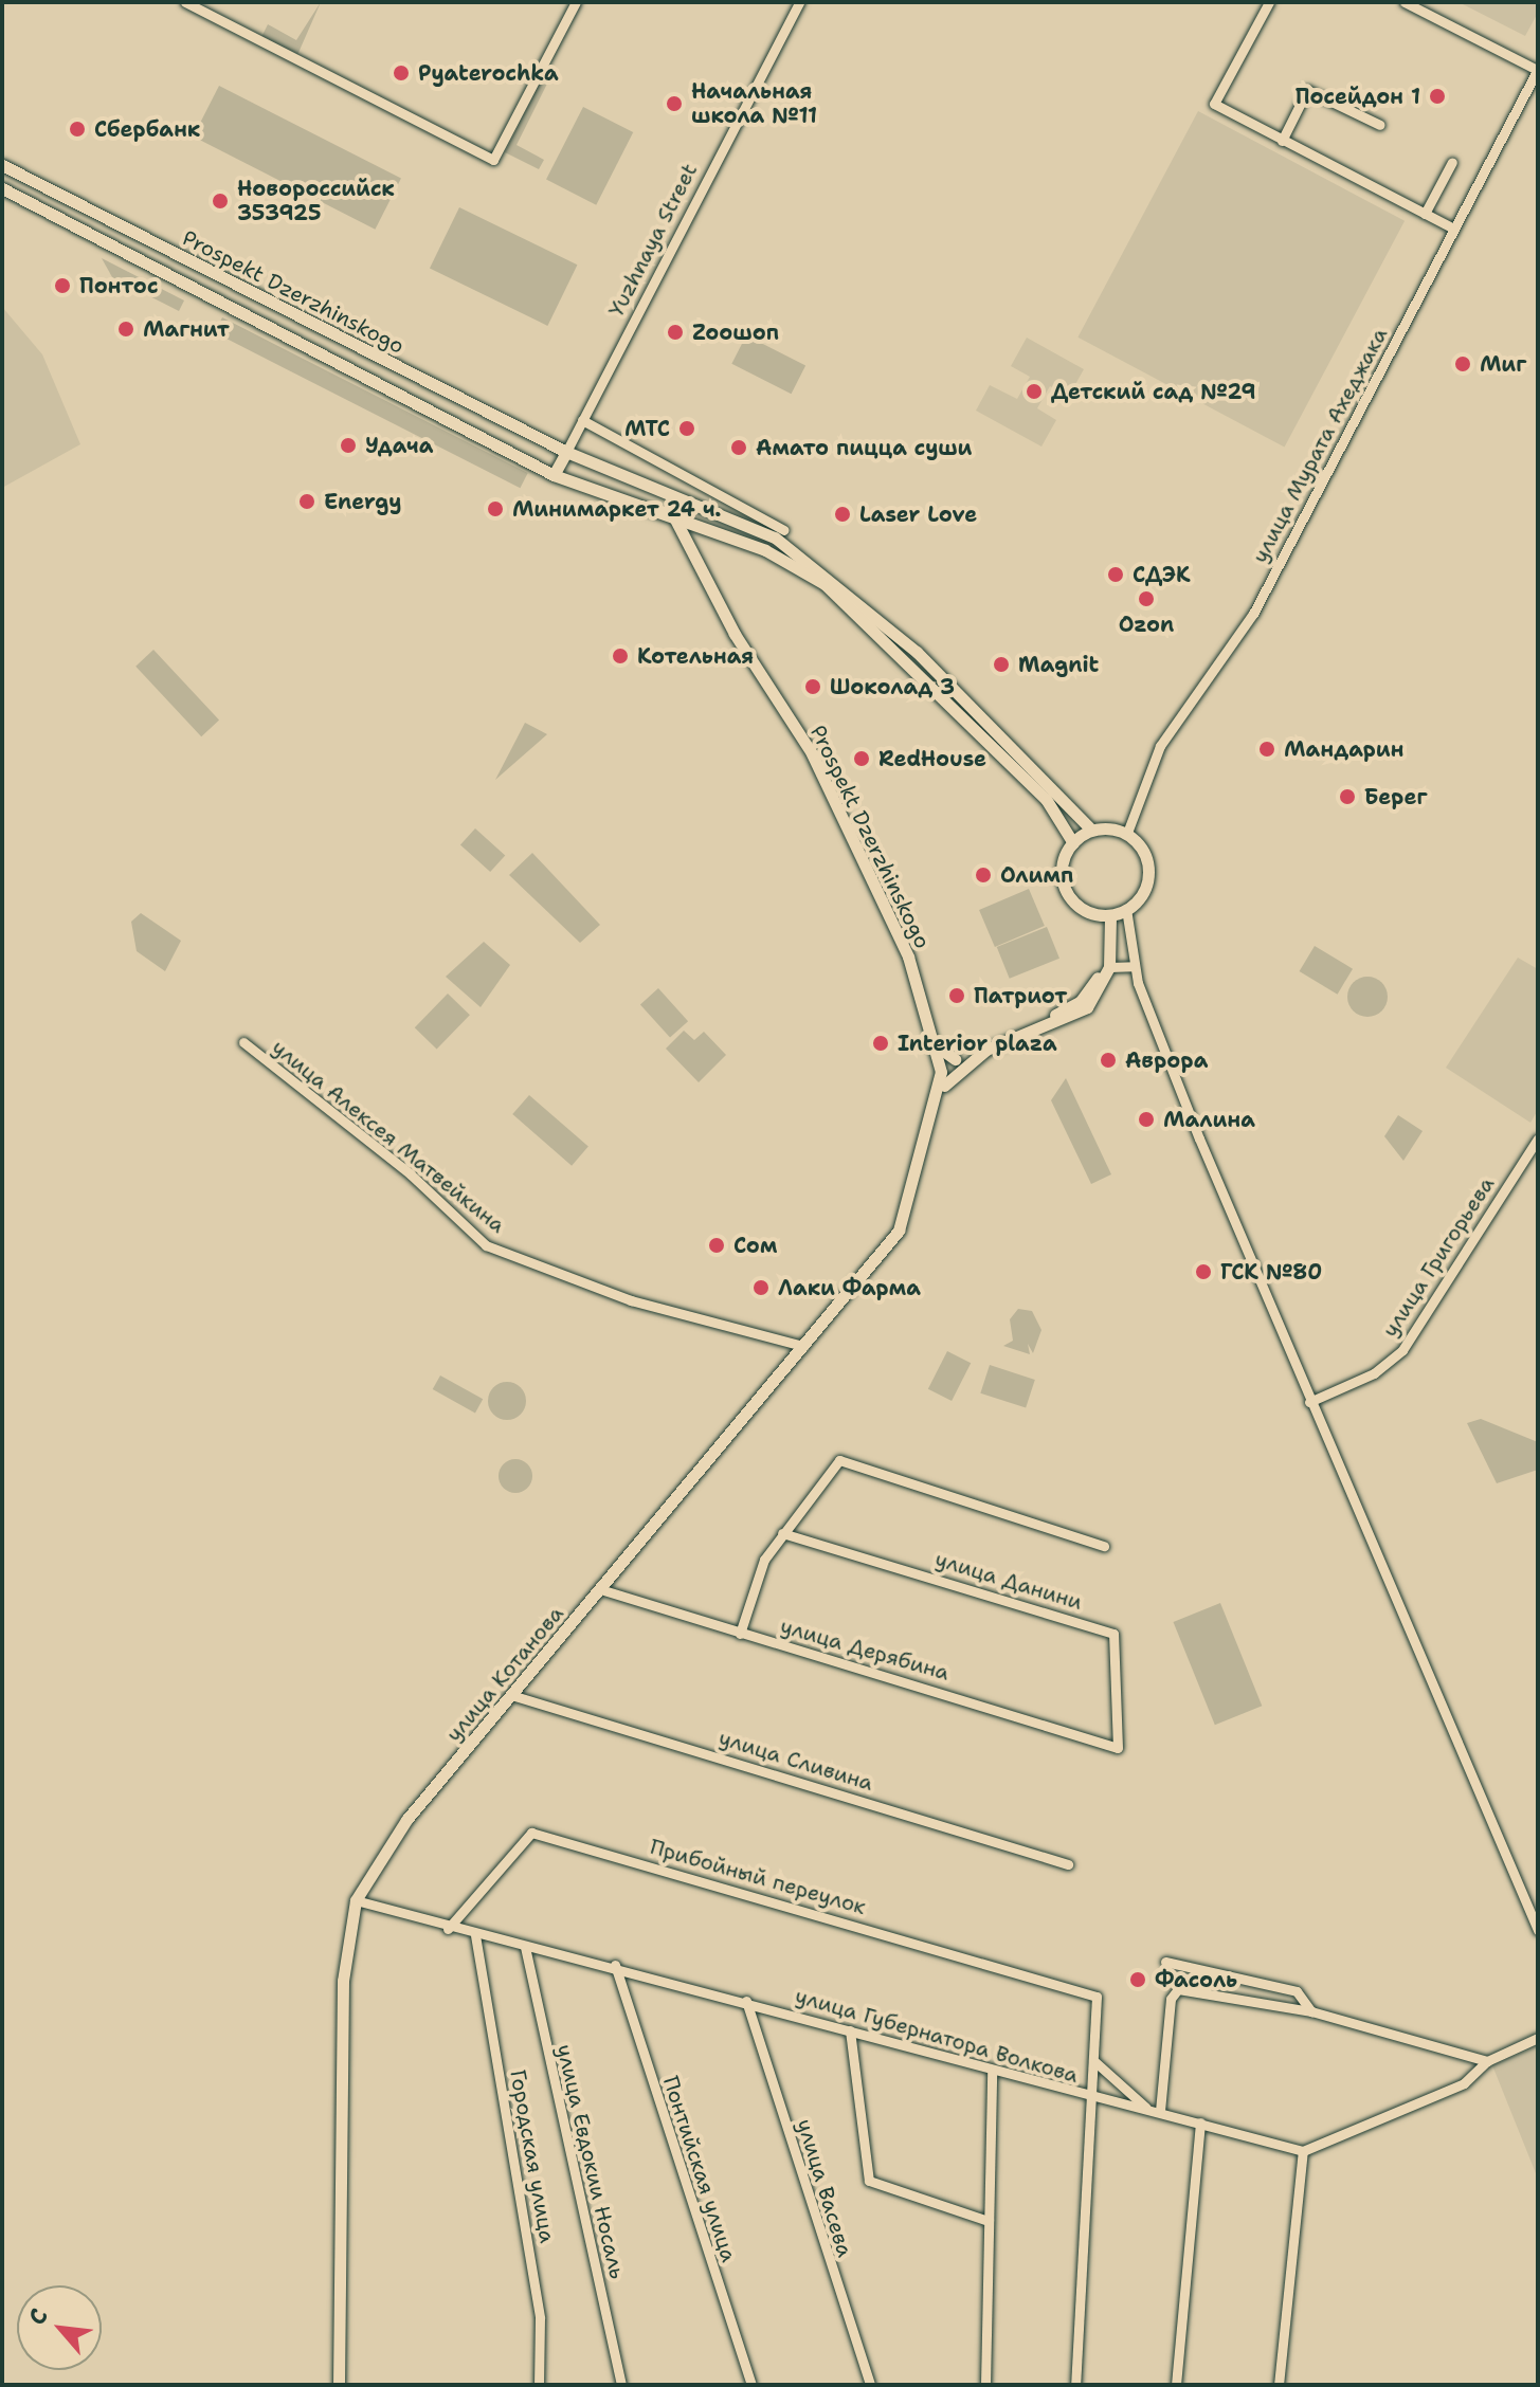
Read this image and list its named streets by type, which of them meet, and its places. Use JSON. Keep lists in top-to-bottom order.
{
  "streets": {
    "street": [
      "Yuzhnaya Street",
      "Prospekt Dzerzhinskogo",
      "улица Мурата Ахеджака",
      "улица Алексея Матвейкина",
      "улица Григорьева",
      "улица Данини",
      "улица Дерябина",
      "улица Котанова",
      "улица Сливина",
      "Прибойный переулок",
      "улица Губернатора Волкова",
      "Городская улица",
      "улица Евдокии Носаль",
      "Понтийская улица",
      "улица Васева"
    ]
  },
  "crossings": [
    ["Yuzhnaya Street", "Prospekt Dzerzhinskogo"],
    ["Prospekt Dzerzhinskogo", "улица Мурата Ахеджака"],
    ["Prospekt Dzerzhinskogo", "улица Котанова"],
    ["улица Алексея Матвейкина", "улица Котанова"],
    ["улица Данини", "улица Дерябина"],
    ["улица Дерябина", "улица Котанова"],
    ["улица Котанова", "улица Сливина"],
    ["улица Котанова", "улица Губернатора Волкова"],
    ["Прибойный переулок", "улица Губернатора Волкова"],
    ["улица Губернатора Волкова", "Городская улица"],
    ["улица Губернатора Волкова", "улица Евдокии Носаль"],
    ["улица Губернатора Волкова", "Понтийская улица"],
    ["улица Губернатора Волкова", "улица Васева"]
  ],
  "places": [
    "Pyaterochka",
    "Посейдон 1",
    "Начальная школа №11",
    "Сбербанк",
    "Новороссийск 353925",
    "Понтос",
    "Магнит",
    "Zooшоп",
    "Миг",
    "Детский сад №29",
    "МТС",
    "Удача",
    "Амато пицца суши",
    "Energy",
    "Минимаркет 24 ч.",
    "Laser Love",
    "СДЭК",
    "Ozon",
    "Котельная",
    "Magnit",
    "Шоколад 3",
    "Мандарин",
    "RedHouse",
    "Берег",
    "Олимп",
    "Патриот",
    "Interior plaza",
    "Аврора",
    "Малина",
    "Сом",
    "ГСК №80",
    "Лаки Фарма",
    "Фасоль"
  ],
  "north": "top left"
}
